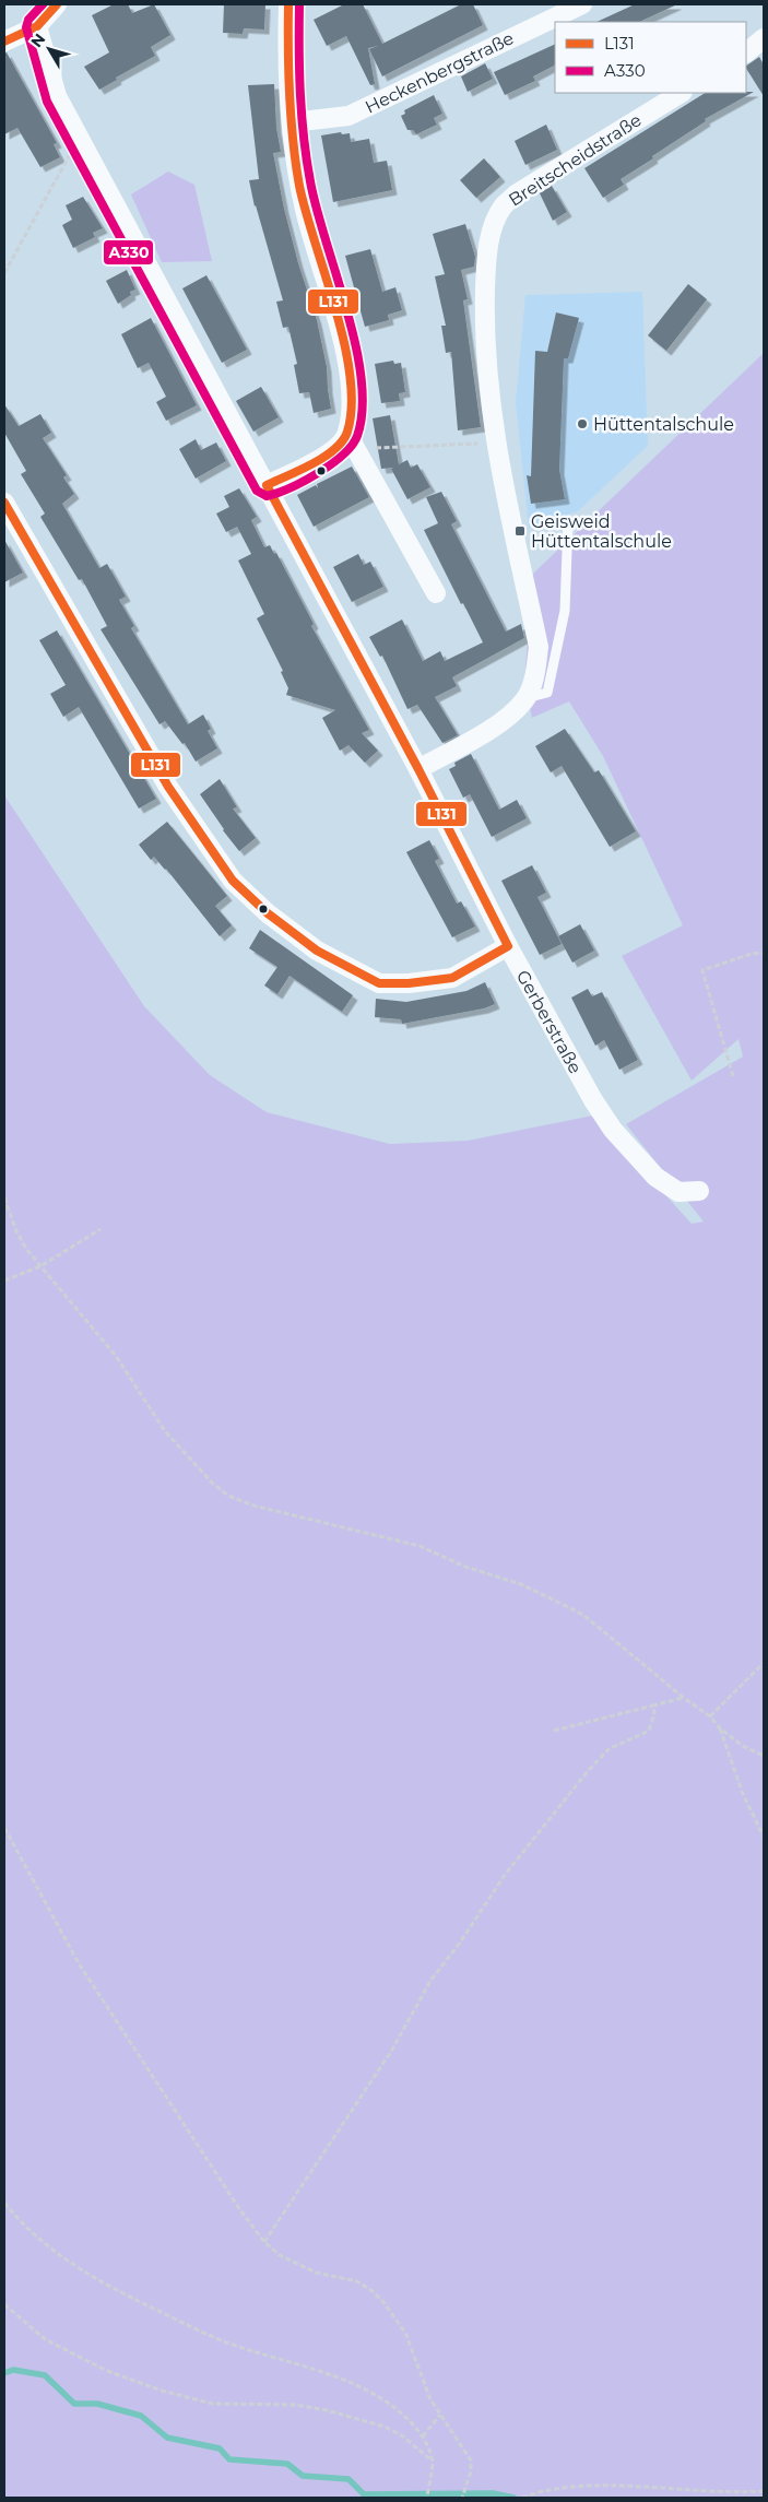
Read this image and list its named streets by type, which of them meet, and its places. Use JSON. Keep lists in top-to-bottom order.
{
  "streets": {
    "street": ["Heckenbergstraße", "Breitscheidstraße", "Gerberstraße"]
  },
  "crossings": [
    ["Breitscheidstraße", "Gerberstraße"]
  ],
  "places": {
    "other": ["Hüttentalschule"],
    "transit": ["Geisweid Hüttentalschule"]
  },
  "lines": ["transit line L131", "transit line A330"],
  "legend": ["L131", "A330"],
  "north": "top left"
}
